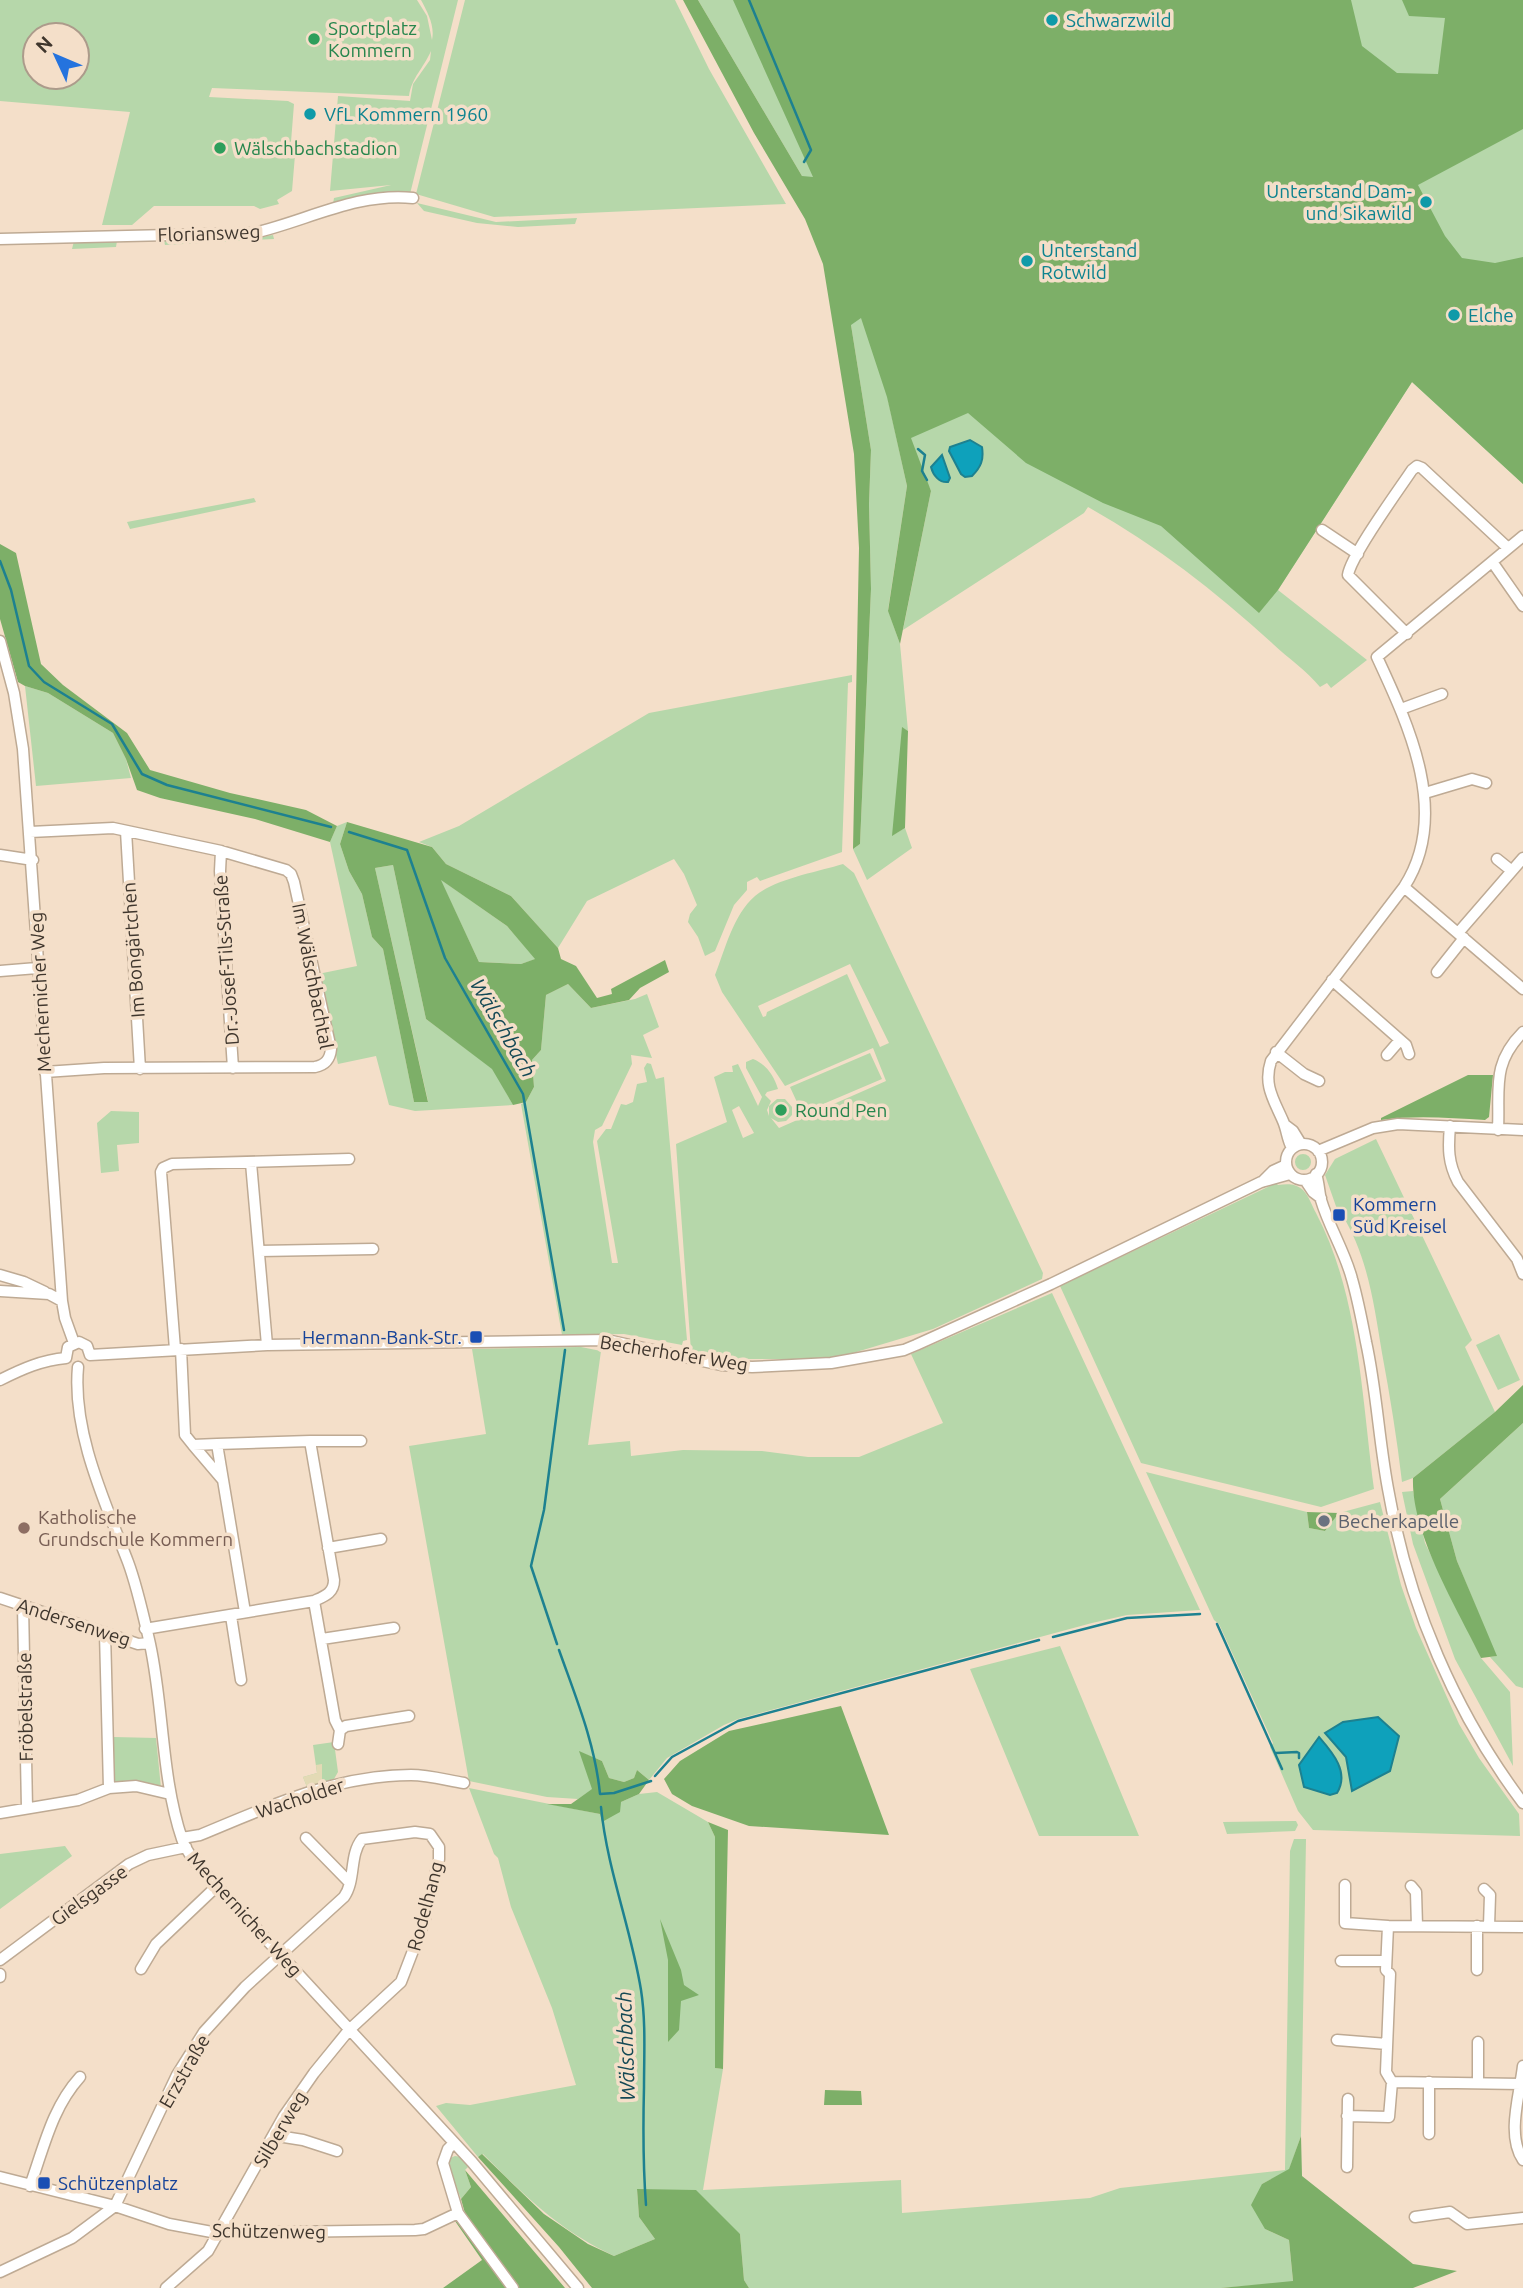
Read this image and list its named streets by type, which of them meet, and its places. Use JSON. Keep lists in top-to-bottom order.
{
  "streets": {
    "street": [
      "Floriansweg",
      "Im Bongärtchen",
      "Dr.-Josef-Tils-Straße",
      "Im Wälschbachtal",
      "Mechernicher Weg",
      "Becherhofer Weg",
      "Andersenweg",
      "Fröbelstraße",
      "Wacholder",
      "Gielsgasse",
      "Rodelhang",
      "Erzstraße",
      "Silberweg",
      "Schützenweg"
    ]
  },
  "crossings": [
    ["Im Bongärtchen", "Im Wälschbachtal"],
    ["Dr.-Josef-Tils-Straße", "Im Wälschbachtal"],
    ["Im Wälschbachtal", "Mechernicher Weg"],
    ["Mechernicher Weg", "Becherhofer Weg"],
    ["Mechernicher Weg", "Andersenweg"],
    ["Mechernicher Weg", "Wacholder"],
    ["Mechernicher Weg", "Gielsgasse"],
    ["Mechernicher Weg", "Rodelhang"],
    ["Mechernicher Weg", "Erzstraße"],
    ["Mechernicher Weg", "Silberweg"],
    ["Andersenweg", "Fröbelstraße"],
    ["Wacholder", "Gielsgasse"],
    ["Rodelhang", "Erzstraße"],
    ["Rodelhang", "Silberweg"],
    ["Erzstraße", "Schützenweg"],
    ["Silberweg", "Schützenweg"]
  ],
  "water": ["Wälschbach"],
  "places": {
    "other": [
      "Schwarzwild",
      "Sportplatz Kommern",
      "VfL Kommern 1960",
      "Wälschbachstadion",
      "Unterstand Dam- und Sikawild",
      "Unterstand Rotwild",
      "Elche",
      "Round Pen",
      "Becherkapelle",
      "Katholische Grundschule Kommern"
    ],
    "transit": ["Kommern Süd Kreisel", "Hermann-Bank-Str.", "Schützenplatz"]
  },
  "north": "top left"
}
